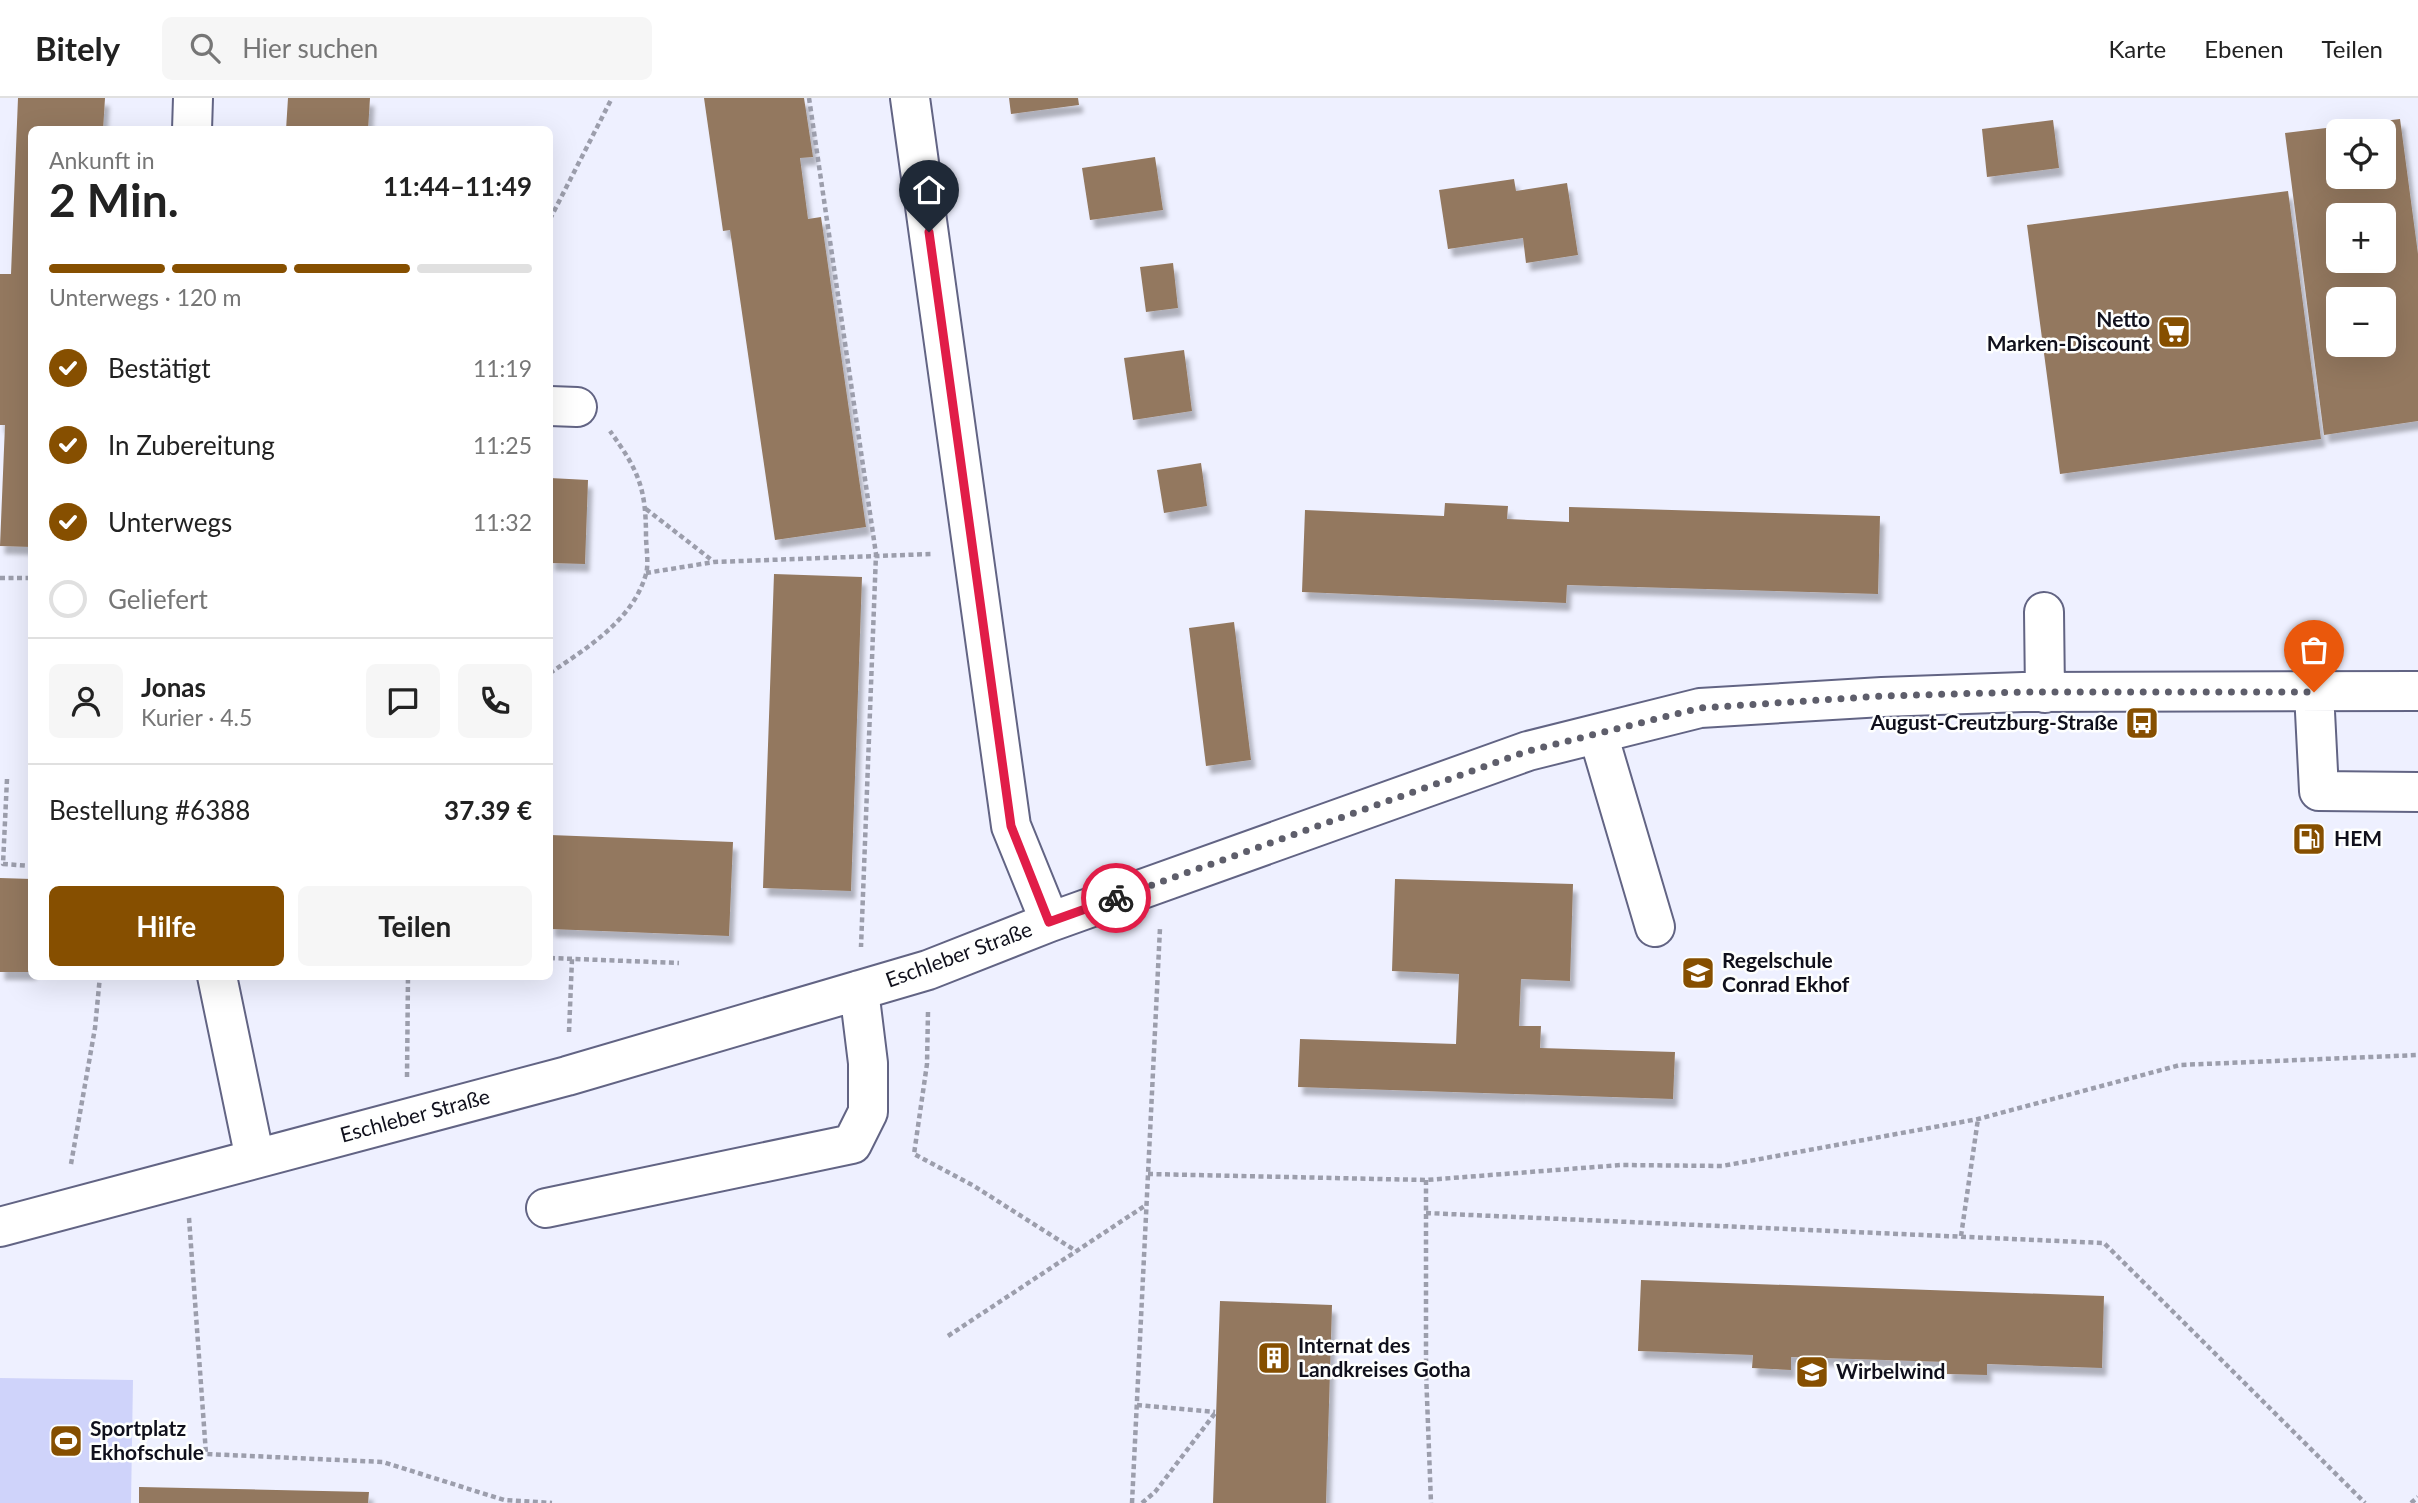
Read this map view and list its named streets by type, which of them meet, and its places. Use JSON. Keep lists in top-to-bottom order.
{
  "streets": {
    "street": ["Eschleber Straße"]
  },
  "places": {
    "supermarket": ["Netto Marken-Discount"],
    "bus stop": ["August-Creutzburg-Straße"],
    "fuel station": ["HEM"],
    "school or university": ["Regelschule Conrad Ekhof", "Wirbelwind"],
    "building": ["Internat des Landkreises Gotha"],
    "sports": ["Sportplatz Ekhofschule"]
  },
  "page": {
    "header": "Bitely",
    "search": "Hier suchen",
    "nav": ["Karte", "Ebenen", "Teilen"],
    "map_buttons": ["+", "−"],
    "heading": ["2 Min.", "Ankunft in", "11:44–11:49"],
    "panel": [
      "Jonas",
      "Kurier · 4.5",
      "Bestellung #6388",
      "37.39 €"
    ],
    "bar": "Unterwegs · 120 m",
    "list": [
      ["Bestätigt", "11:19"],
      ["In Zubereitung", "11:25"],
      ["Unterwegs", "11:32"],
      "Geliefert"
    ],
    "buttons": ["Hilfe", "Teilen"]
  }
}
